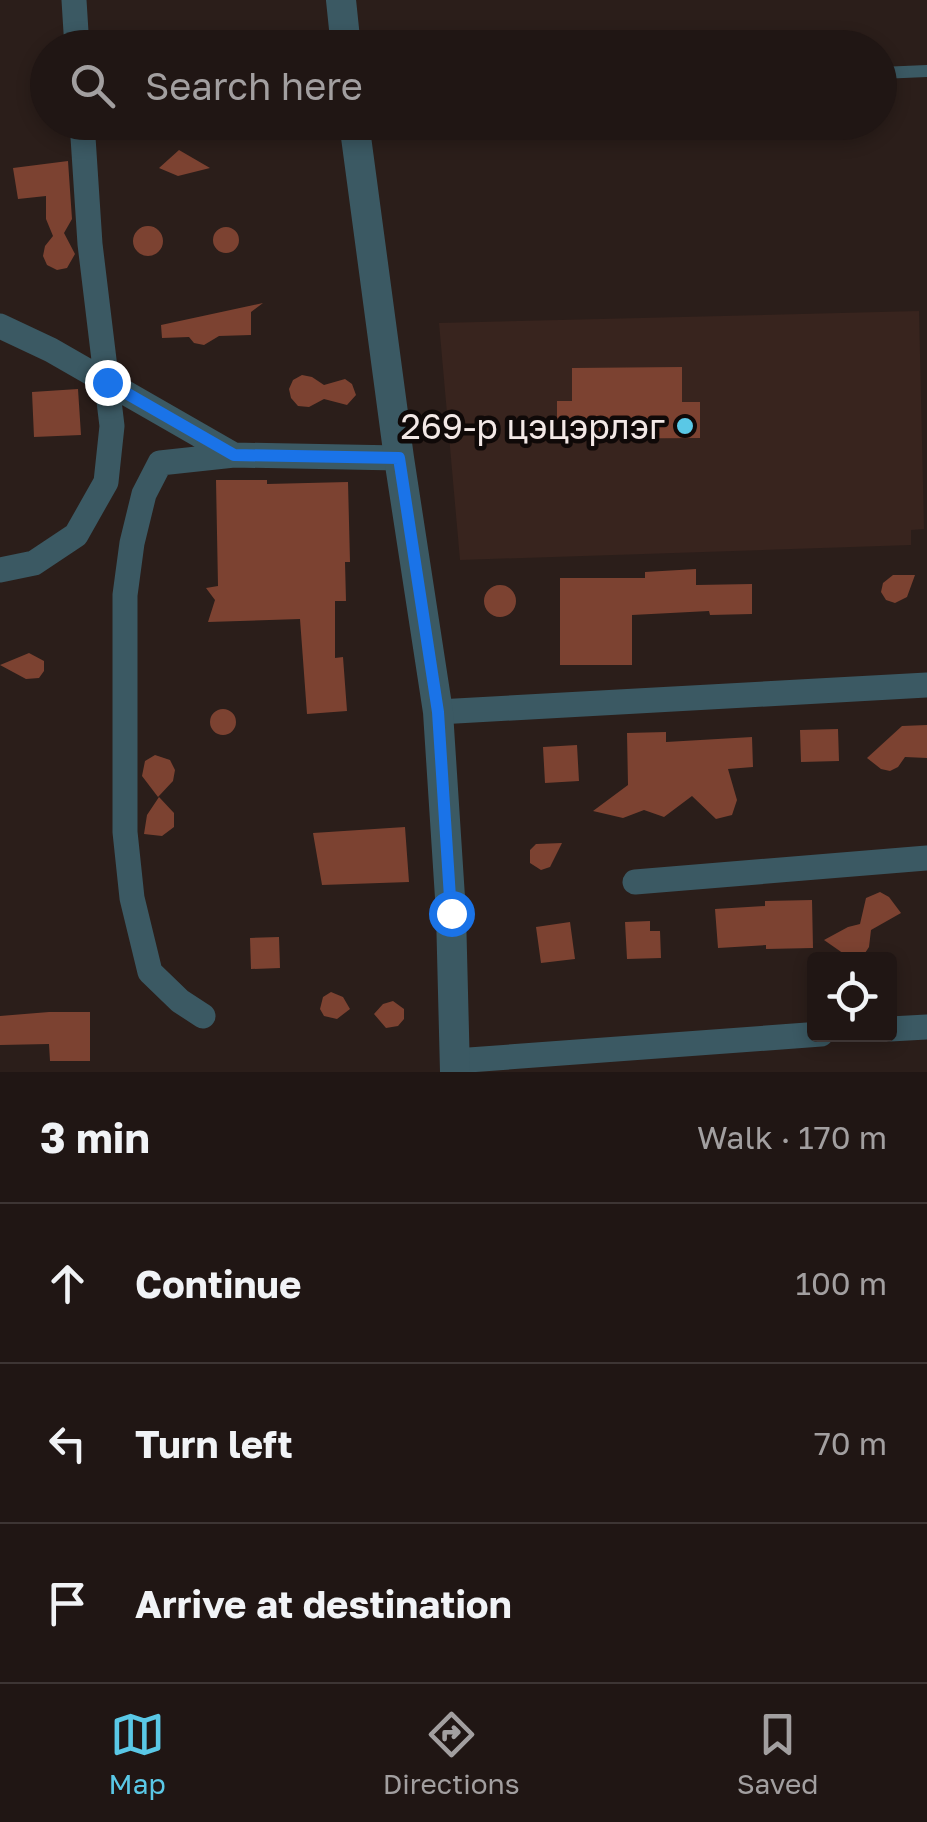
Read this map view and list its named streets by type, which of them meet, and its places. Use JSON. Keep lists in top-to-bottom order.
{
  "places": ["269-р цэцэрлэг"],
  "page": {
    "search": "Search here",
    "heading": ["3 min", "Walk · 170 m"],
    "list": [
      ["Continue", "100 m"],
      ["Turn left", "70 m"],
      "Arrive at destination"
    ],
    "nav": ["Map", "Directions", "Saved"]
  }
}
